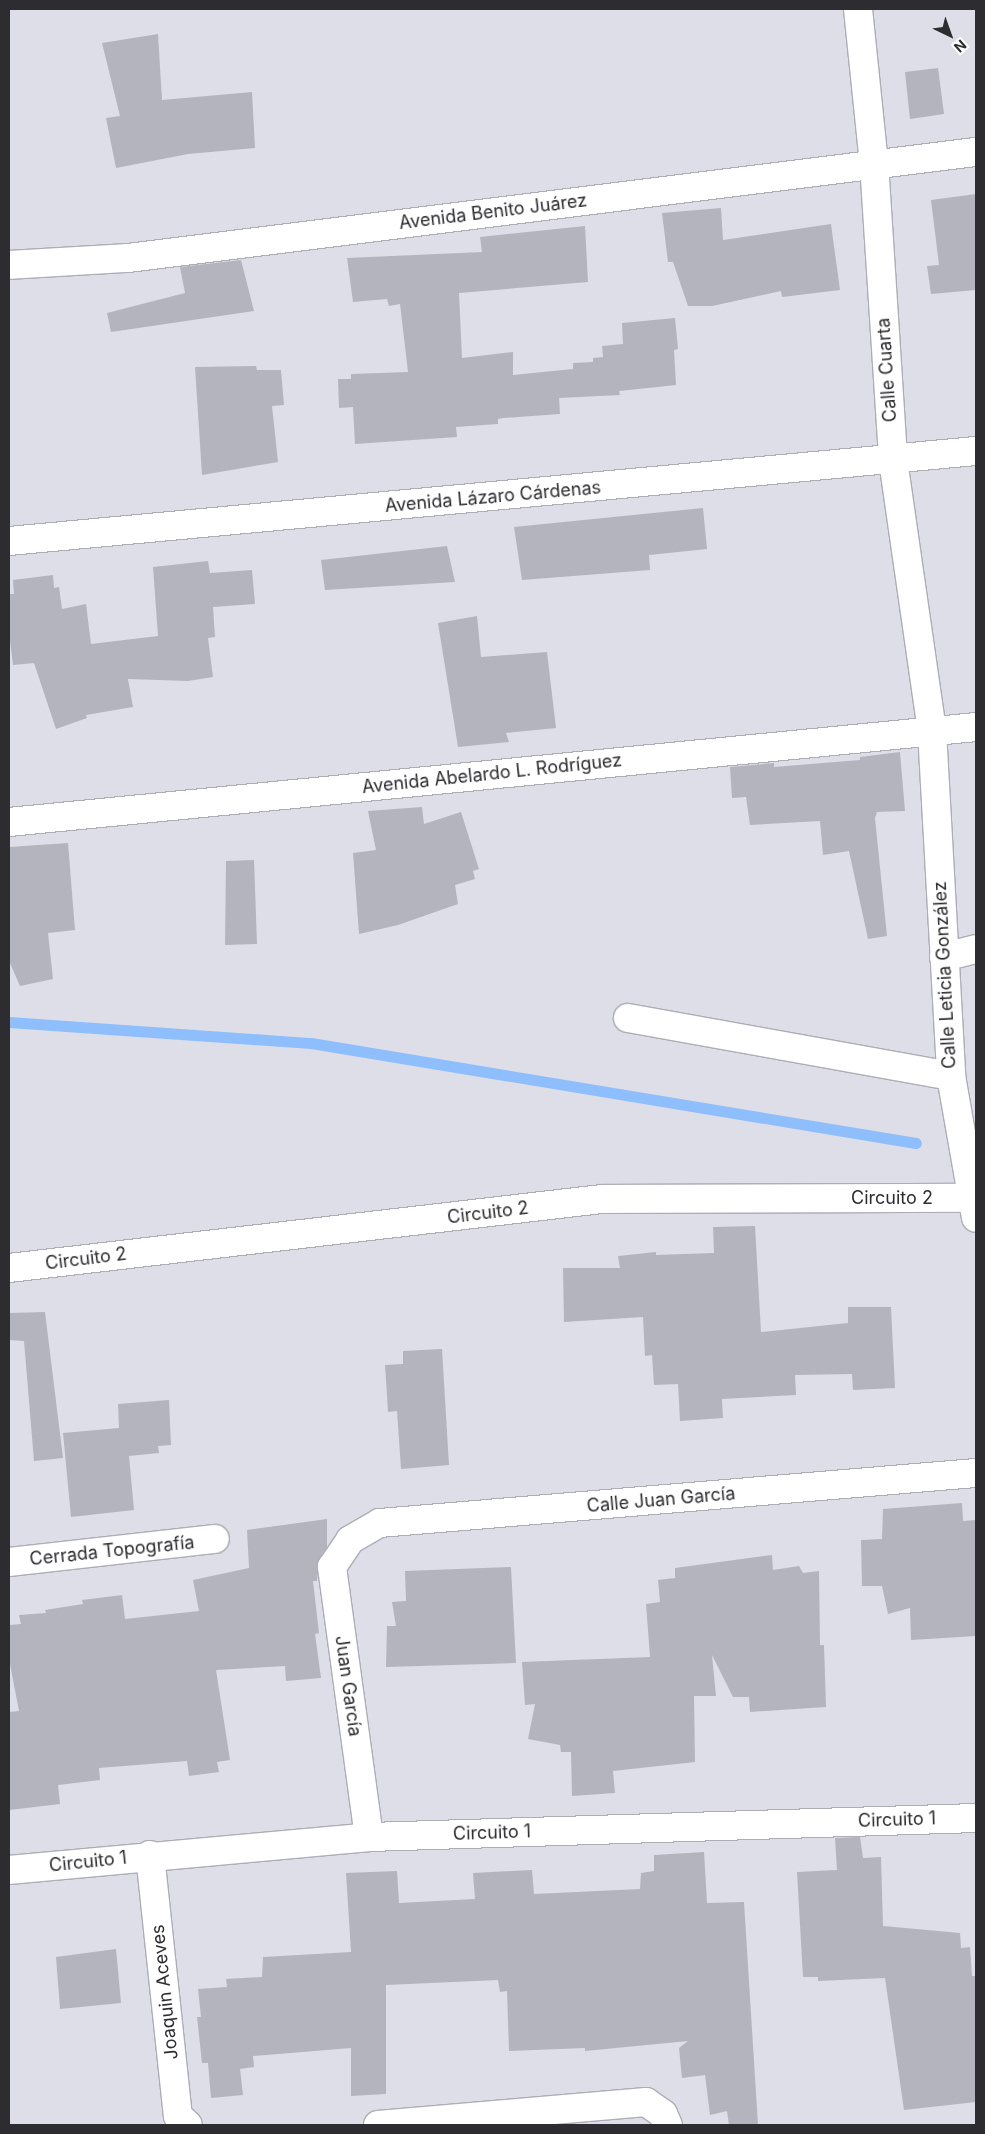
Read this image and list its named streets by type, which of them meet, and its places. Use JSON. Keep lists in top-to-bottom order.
{
  "streets": {
    "street": [
      "Avenida Benito Juárez",
      "Calle Cuarta",
      "Avenida Lázaro Cárdenas",
      "Avenida Abelardo L. Rodríguez",
      "Calle Leticia González",
      "Circuito 2",
      "Calle Juan García",
      "Cerrada Topografía",
      "Juan García",
      "Circuito 1",
      "Joaquin Aceves"
    ]
  },
  "crossings": [
    ["Avenida Benito Juárez", "Calle Cuarta"],
    ["Calle Cuarta", "Avenida Lázaro Cárdenas"],
    ["Calle Cuarta", "Avenida Abelardo L. Rodríguez"],
    ["Calle Cuarta", "Calle Leticia González"],
    ["Avenida Abelardo L. Rodríguez", "Calle Leticia González"],
    ["Calle Leticia González", "Circuito 2"],
    ["Calle Juan García", "Juan García"],
    ["Juan García", "Circuito 1"],
    ["Circuito 1", "Joaquin Aceves"]
  ],
  "north": "bottom right"
}
